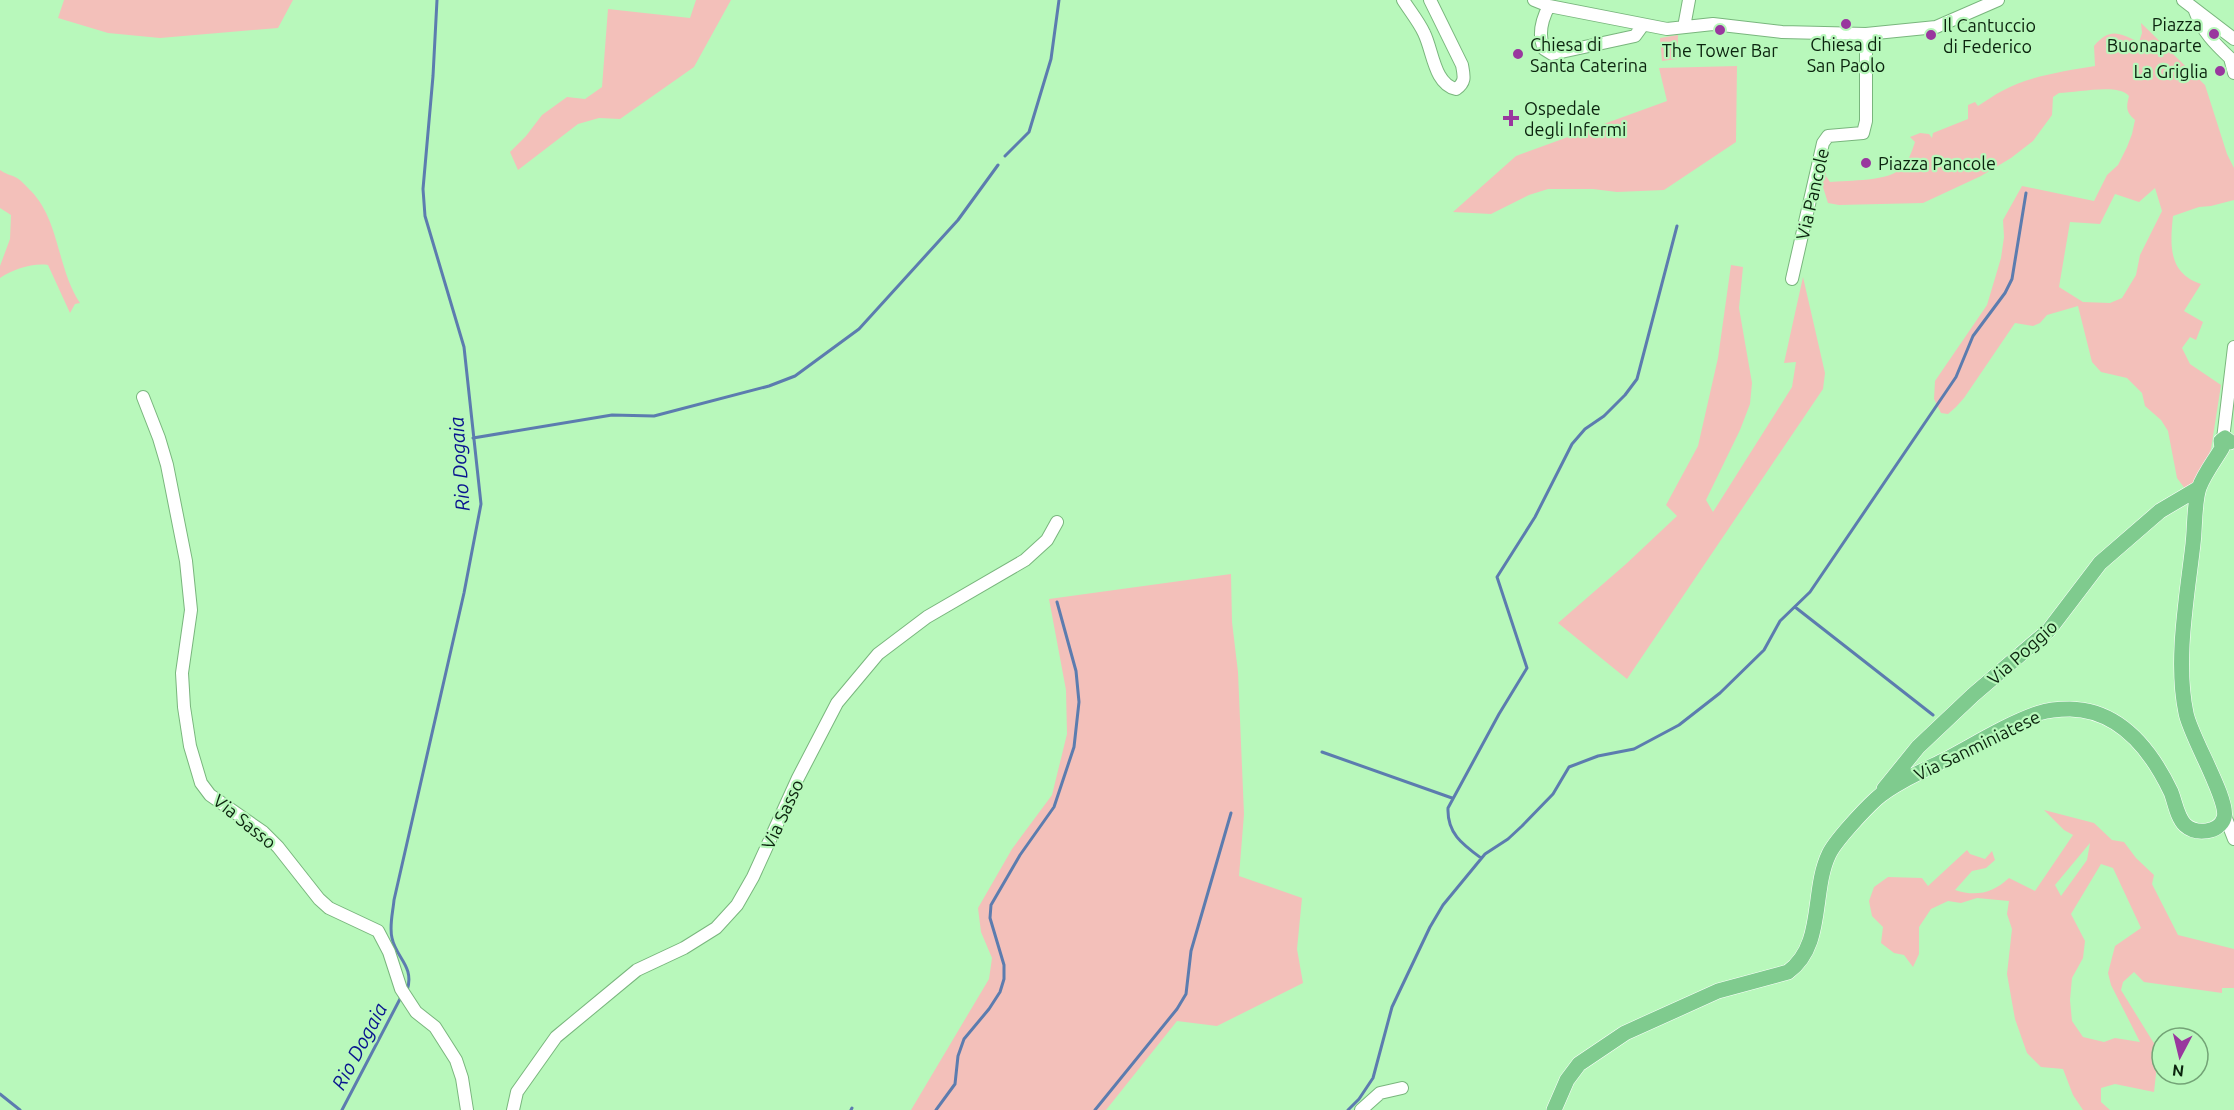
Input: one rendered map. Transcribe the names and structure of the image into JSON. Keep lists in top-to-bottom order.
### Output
{
  "streets": {
    "main road": ["Via Poggio", "Via Sanminiatese"],
    "street": ["Via Pancole", "Via Sasso"]
  },
  "crossings": [
    ["Via Poggio", "Via Sanminiatese"]
  ],
  "water": ["Rio Dogaia"],
  "places": {
    "other": [
      "Chiesa di San Paolo",
      "The Tower Bar",
      "Piazza Buonaparte",
      "Il Cantuccio di Federico",
      "Chiesa di Santa Caterina",
      "La Griglia",
      "Piazza Pancole"
    ],
    "health": ["Ospedale degli Infermi"]
  },
  "north": "bottom"
}
